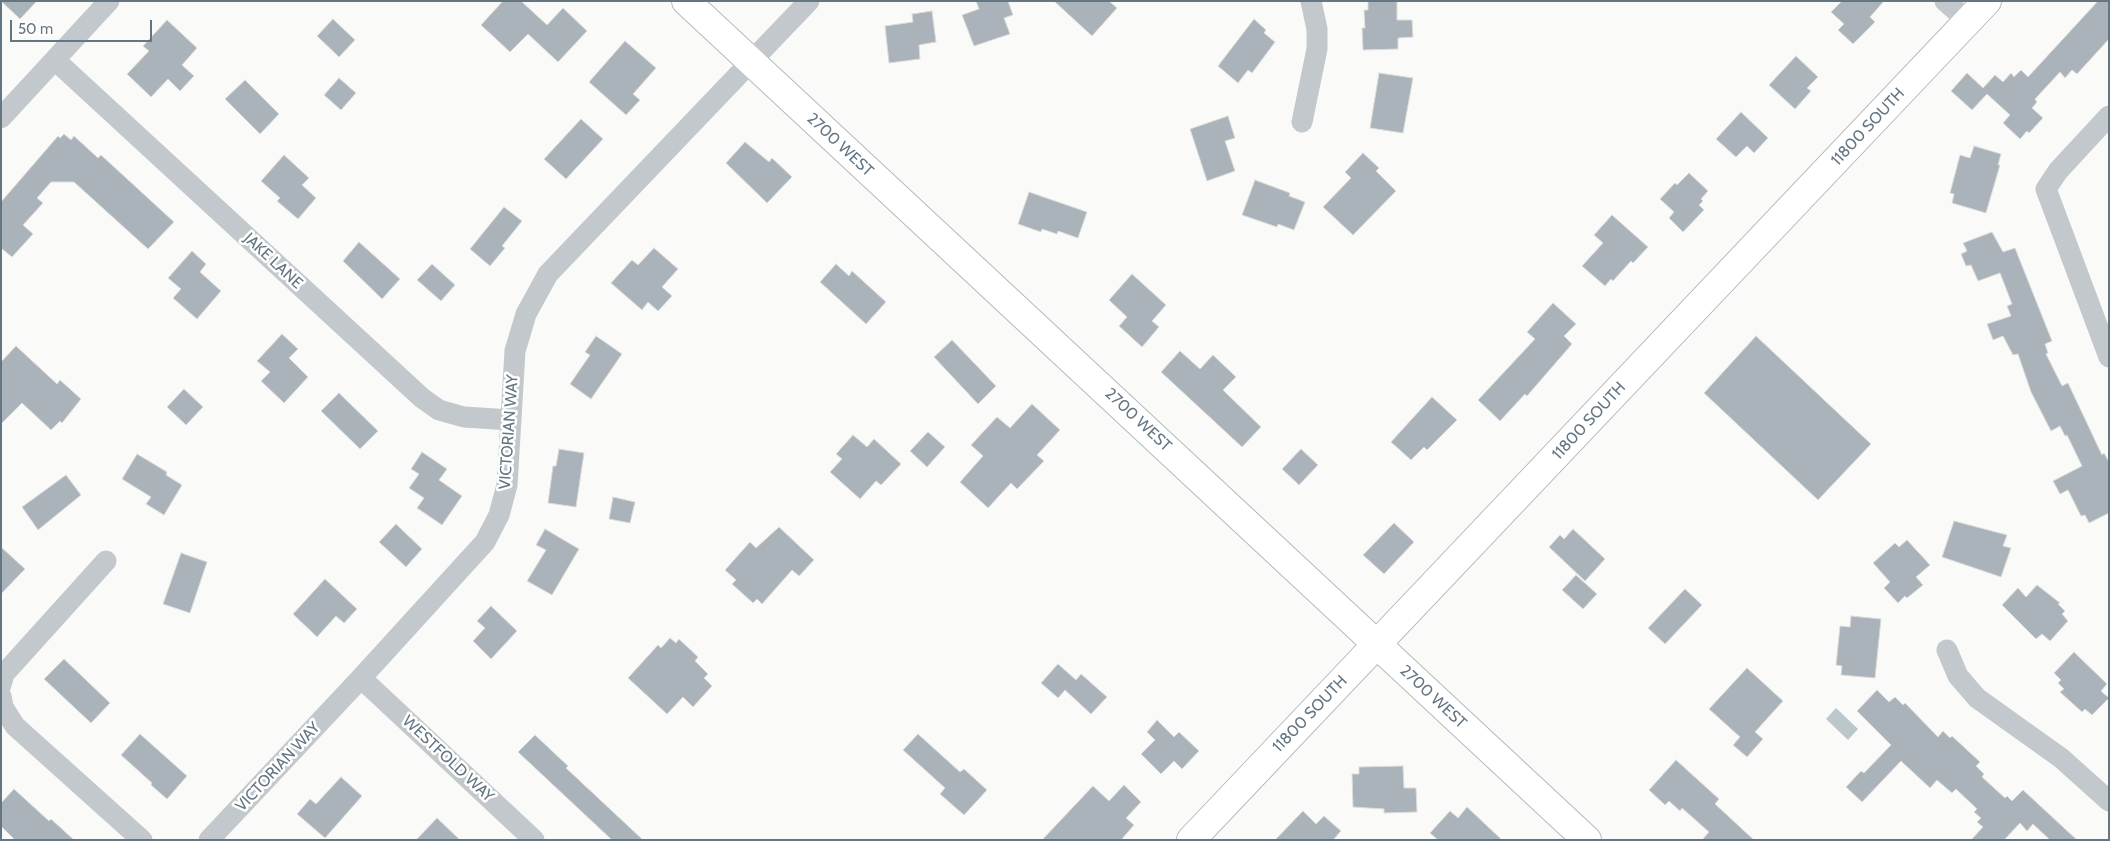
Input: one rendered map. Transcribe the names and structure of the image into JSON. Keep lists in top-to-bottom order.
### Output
{
  "streets": {
    "main road": ["11800 SOUTH", "2700 WEST"],
    "street": ["JAKE LANE", "VICTORIAN WAY", "WESTFOLD WAY"]
  },
  "crossings": [
    ["11800 SOUTH", "2700 WEST"],
    ["2700 WEST", "VICTORIAN WAY"],
    ["JAKE LANE", "VICTORIAN WAY"],
    ["VICTORIAN WAY", "WESTFOLD WAY"]
  ],
  "scale_bar": "50 m"
}
